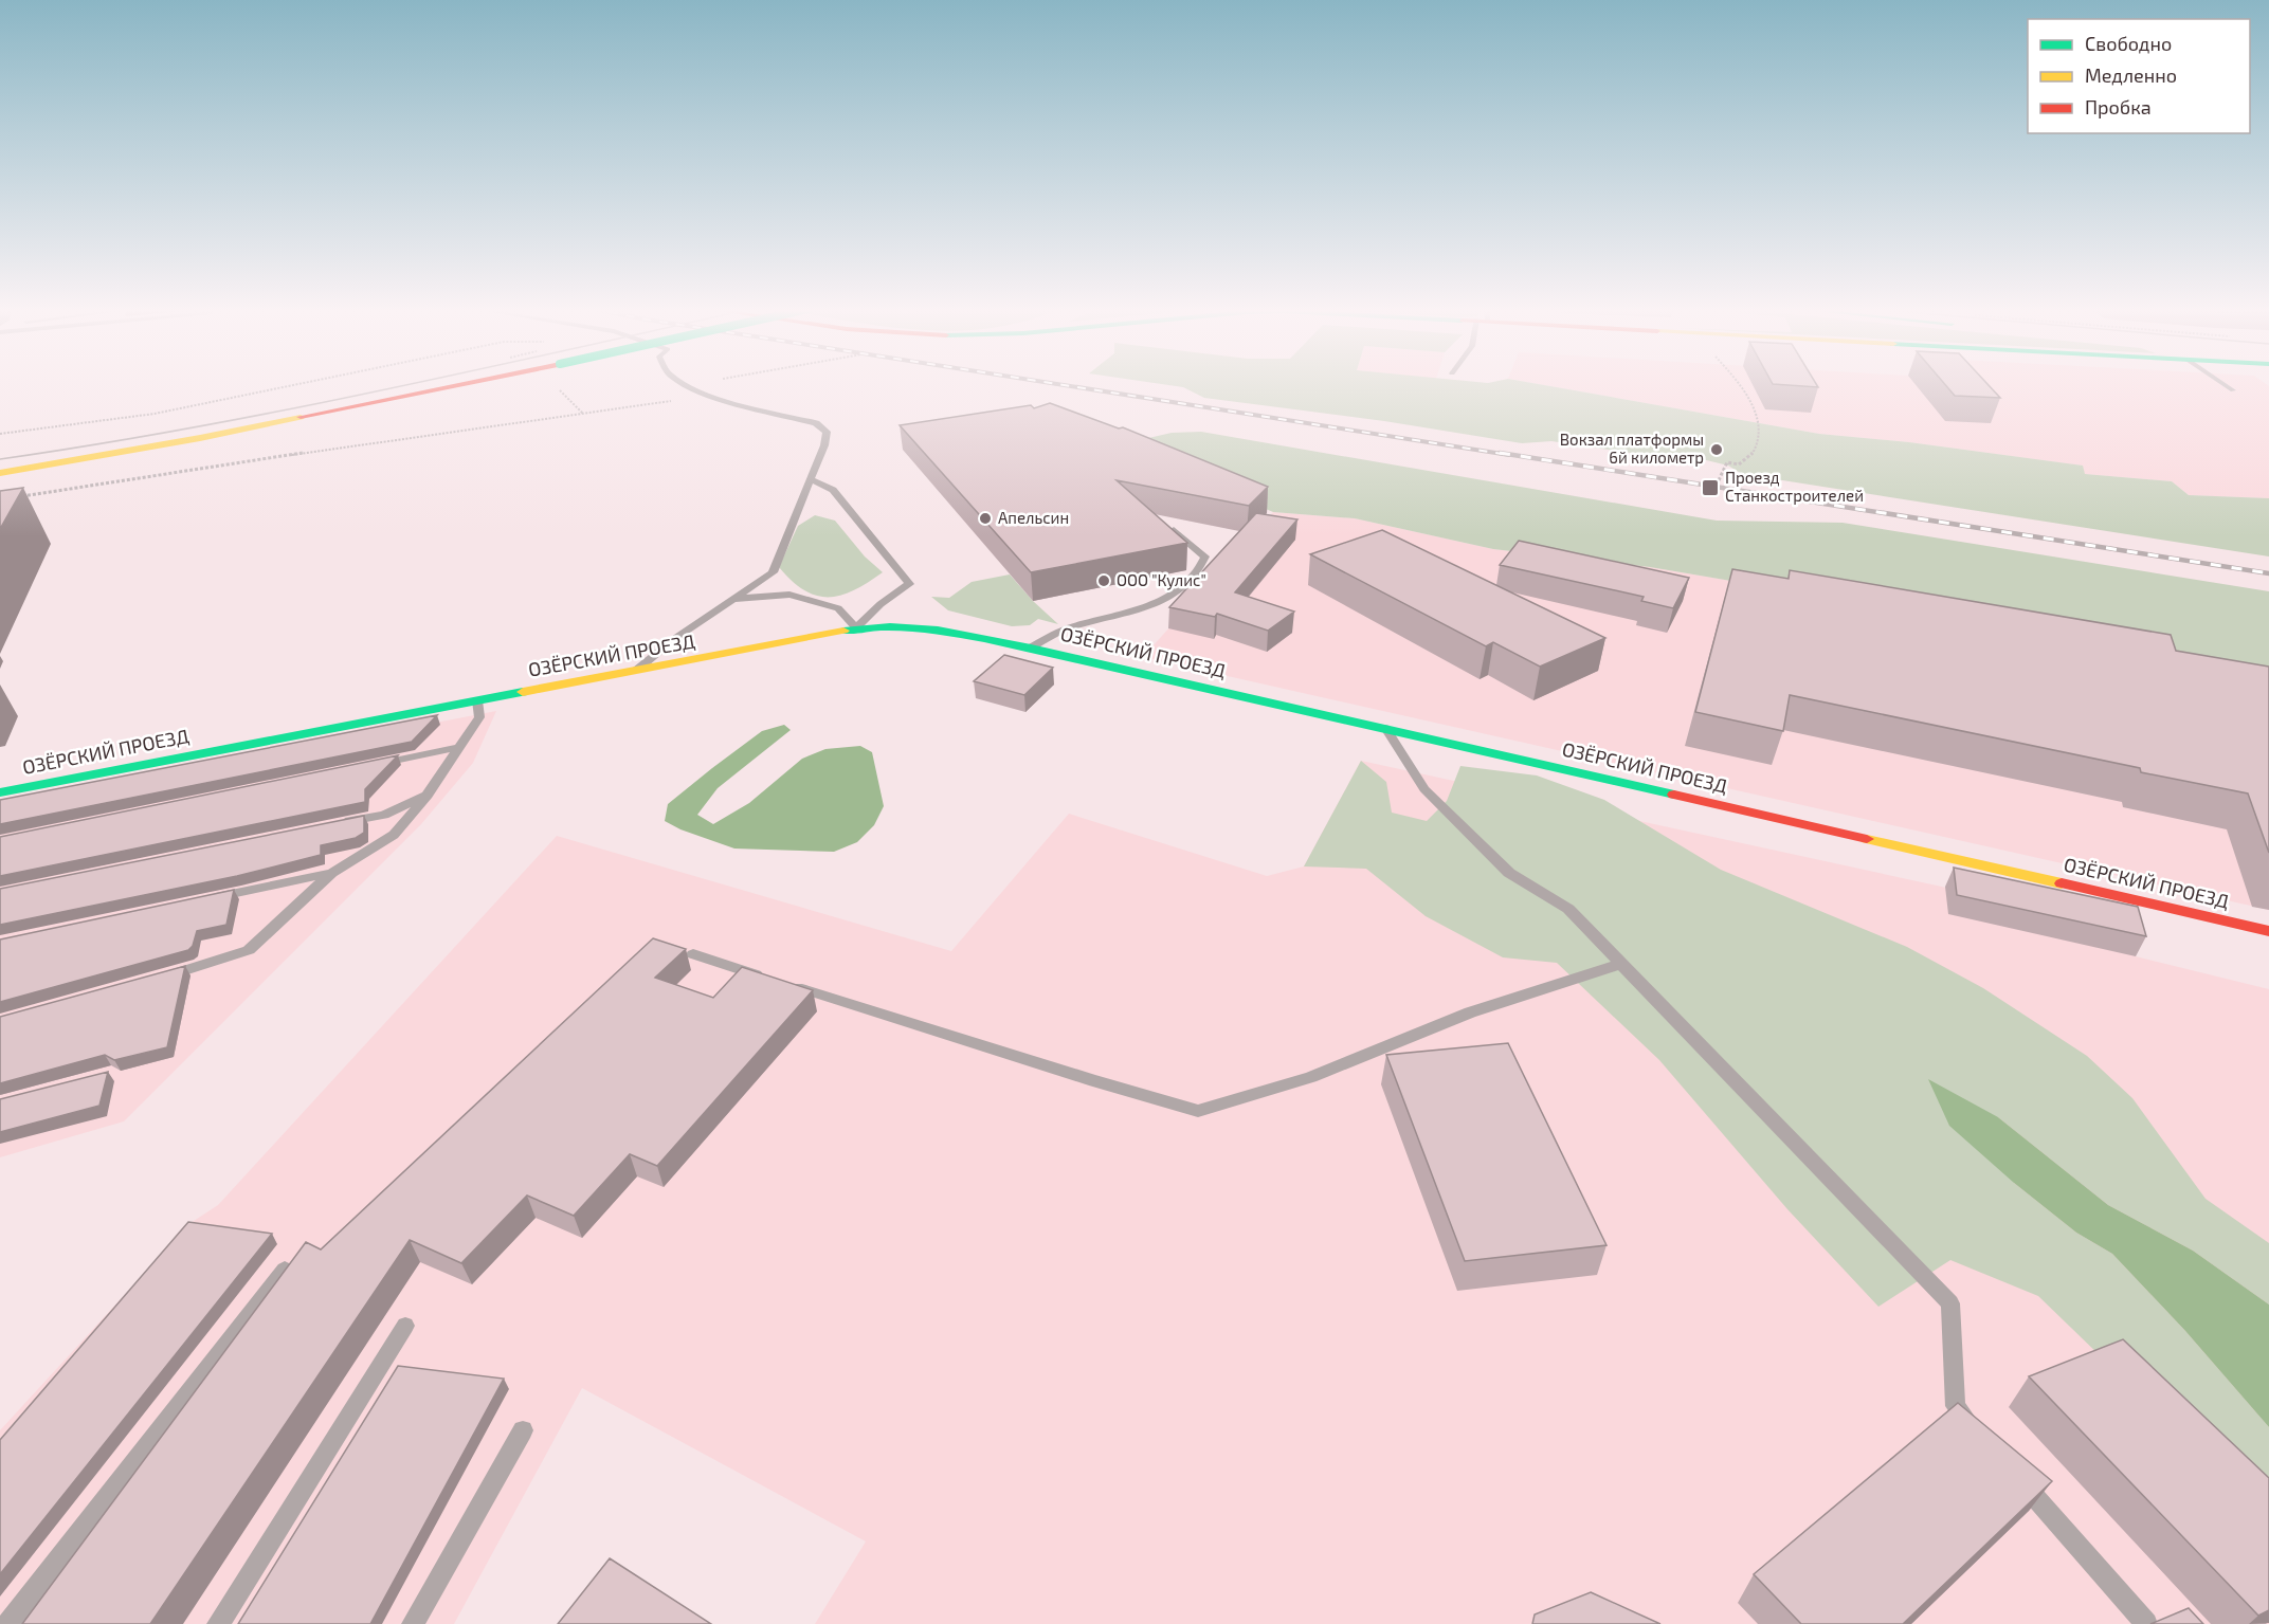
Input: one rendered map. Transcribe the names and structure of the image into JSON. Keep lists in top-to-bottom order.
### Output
{
  "streets": {
    "main road": ["ОЗЁРСКИЙ ПРОЕЗД"]
  },
  "places": {
    "other": ["Вокзал платформы 6й километр", "Апельсин", "ООО \"Кулис\""],
    "transit": ["Проезд Станкостроителей"]
  },
  "legend": ["Свободно", "Медленно", "Пробка"]
}
